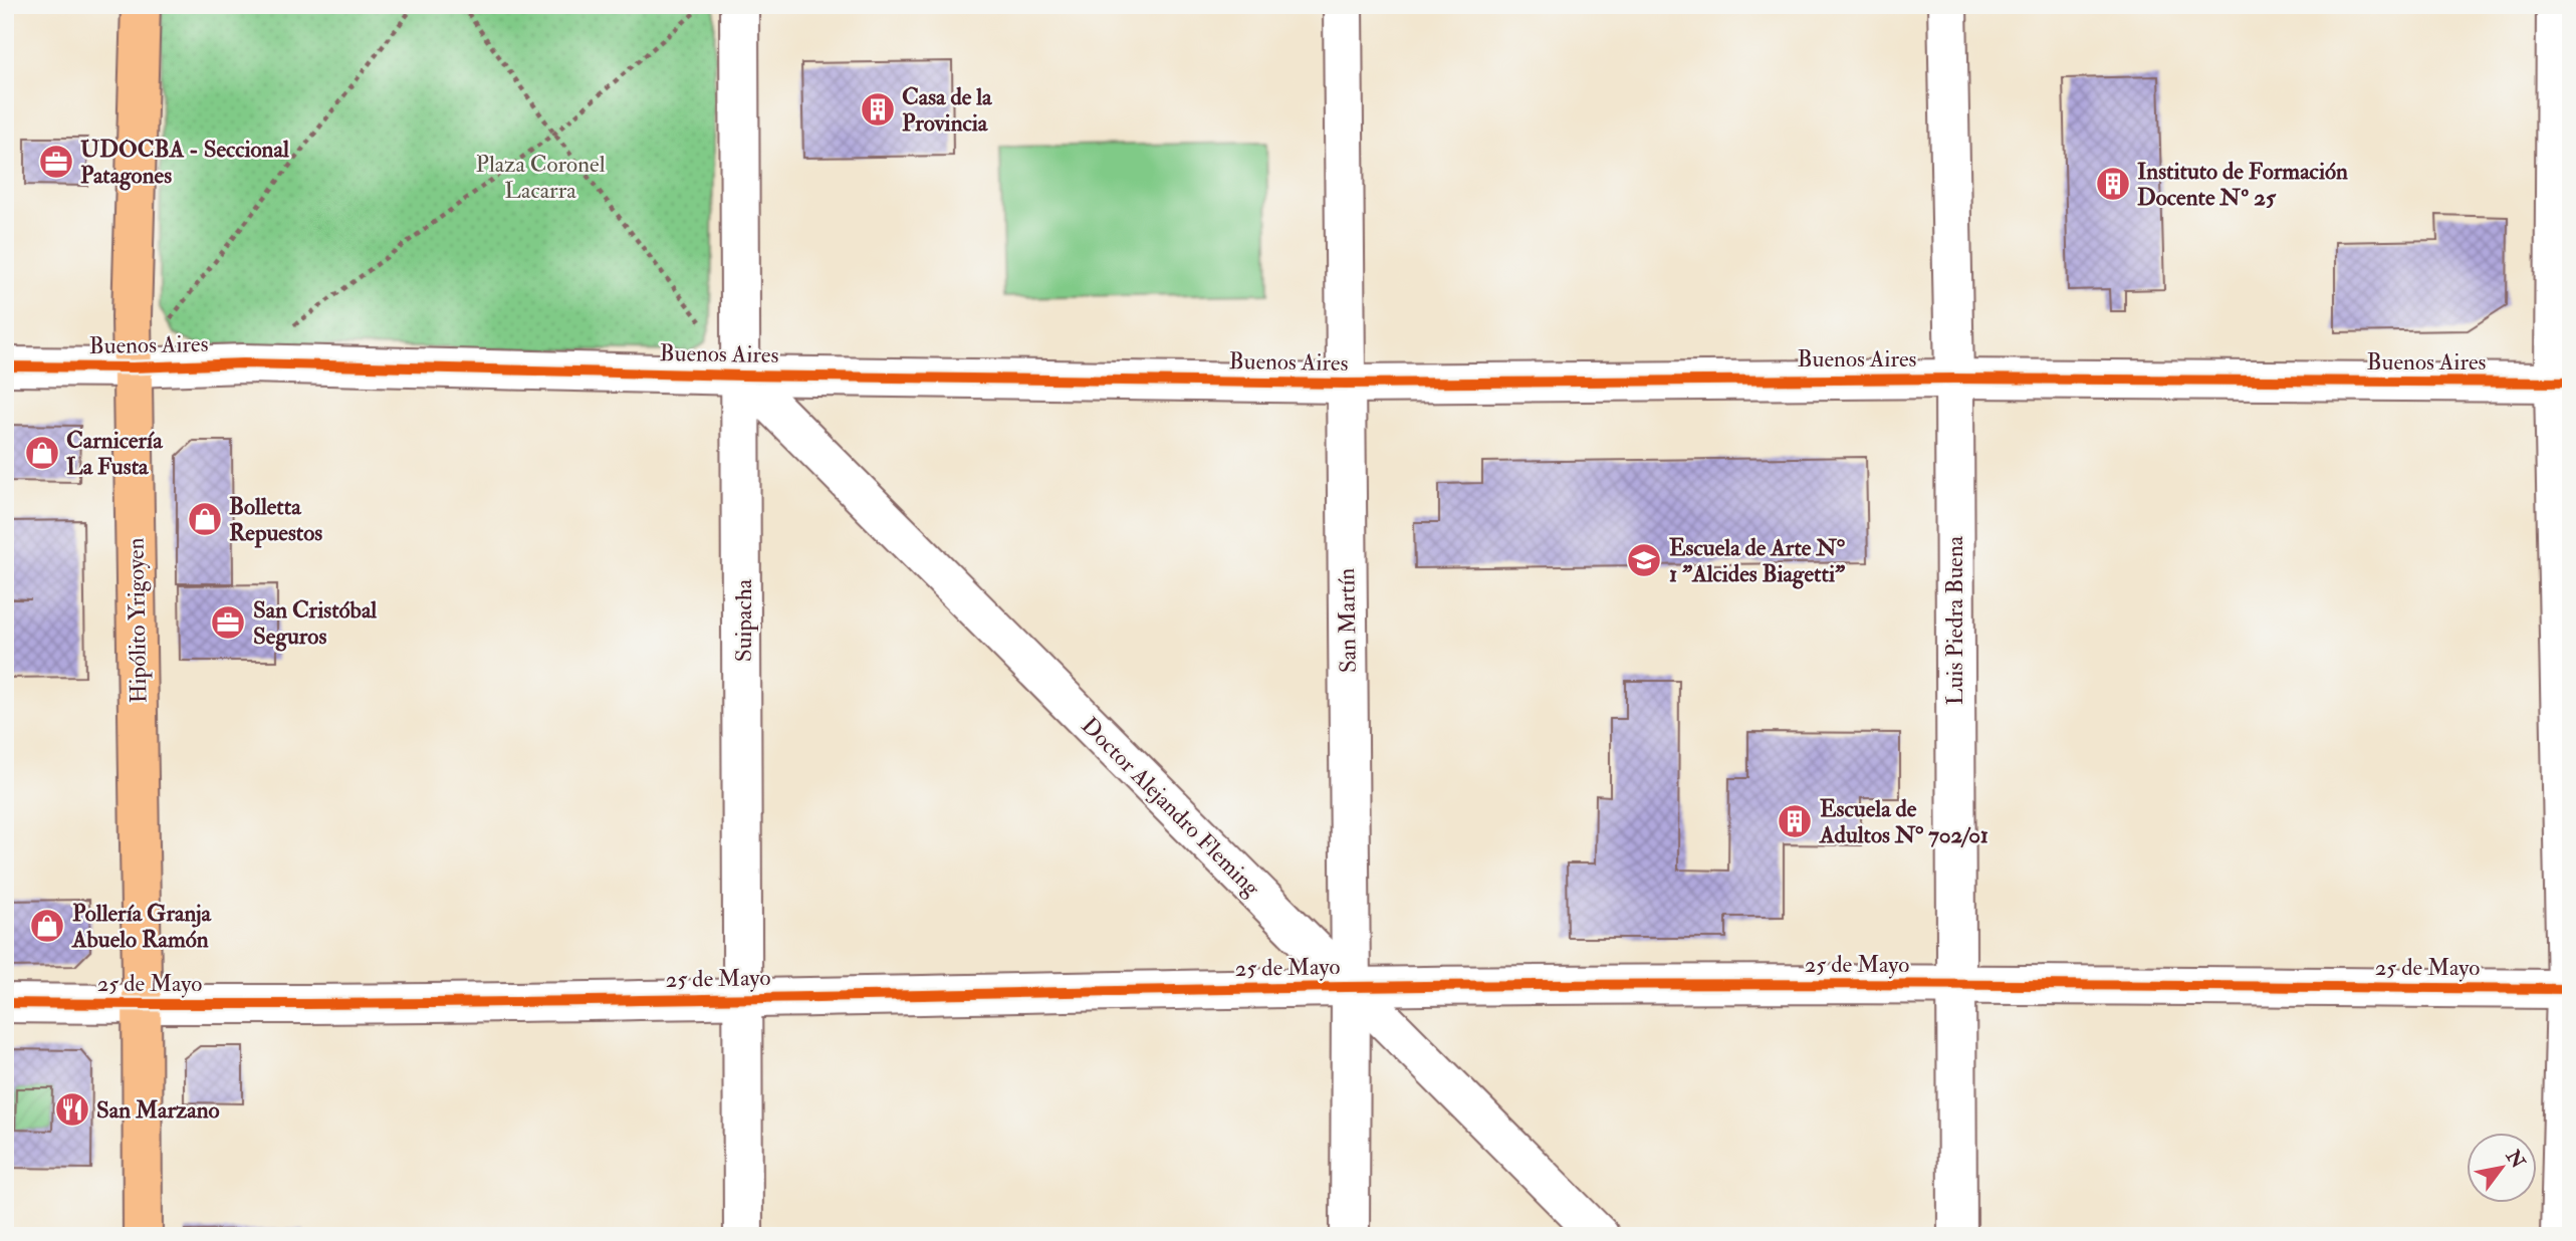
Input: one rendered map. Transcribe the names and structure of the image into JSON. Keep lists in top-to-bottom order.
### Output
{
  "streets": {
    "main road": ["Hipólito Yrigoyen"],
    "street": [
      "Buenos Aires",
      "Suipacha",
      "San Martín",
      "Luis Piedra Buena",
      "Doctor Alejandro Fleming",
      "25 de Mayo"
    ]
  },
  "crossings": [
    ["Buenos Aires", "Hipólito Yrigoyen"],
    ["Buenos Aires", "Suipacha"],
    ["Buenos Aires", "San Martín"],
    ["Buenos Aires", "Luis Piedra Buena"],
    ["Buenos Aires", "Doctor Alejandro Fleming"],
    ["Hipólito Yrigoyen", "25 de Mayo"],
    ["Suipacha", "Doctor Alejandro Fleming"],
    ["Suipacha", "25 de Mayo"],
    ["San Martín", "Doctor Alejandro Fleming"],
    ["San Martín", "25 de Mayo"],
    ["Luis Piedra Buena", "25 de Mayo"],
    ["Doctor Alejandro Fleming", "25 de Mayo"]
  ],
  "parks": ["Plaza Coronel Lacarra"],
  "places": {
    "building": ["Casa de la Provincia", "Instituto de Formación Docente Nº 25", "Escuela de Adultos N° 702/01"],
    "office": ["UDOCBA - Seccional Patagones", "San Cristóbal Seguros"],
    "shop": ["Carnicería La Fusta", "Bolletta Repuestos", "Pollería Granja Abuelo Ramón"],
    "school or university": ["Escuela de Arte N° 1 \"Alcides Biagetti\""],
    "restaurant": ["San Marzano"]
  },
  "north": "top right"
}
